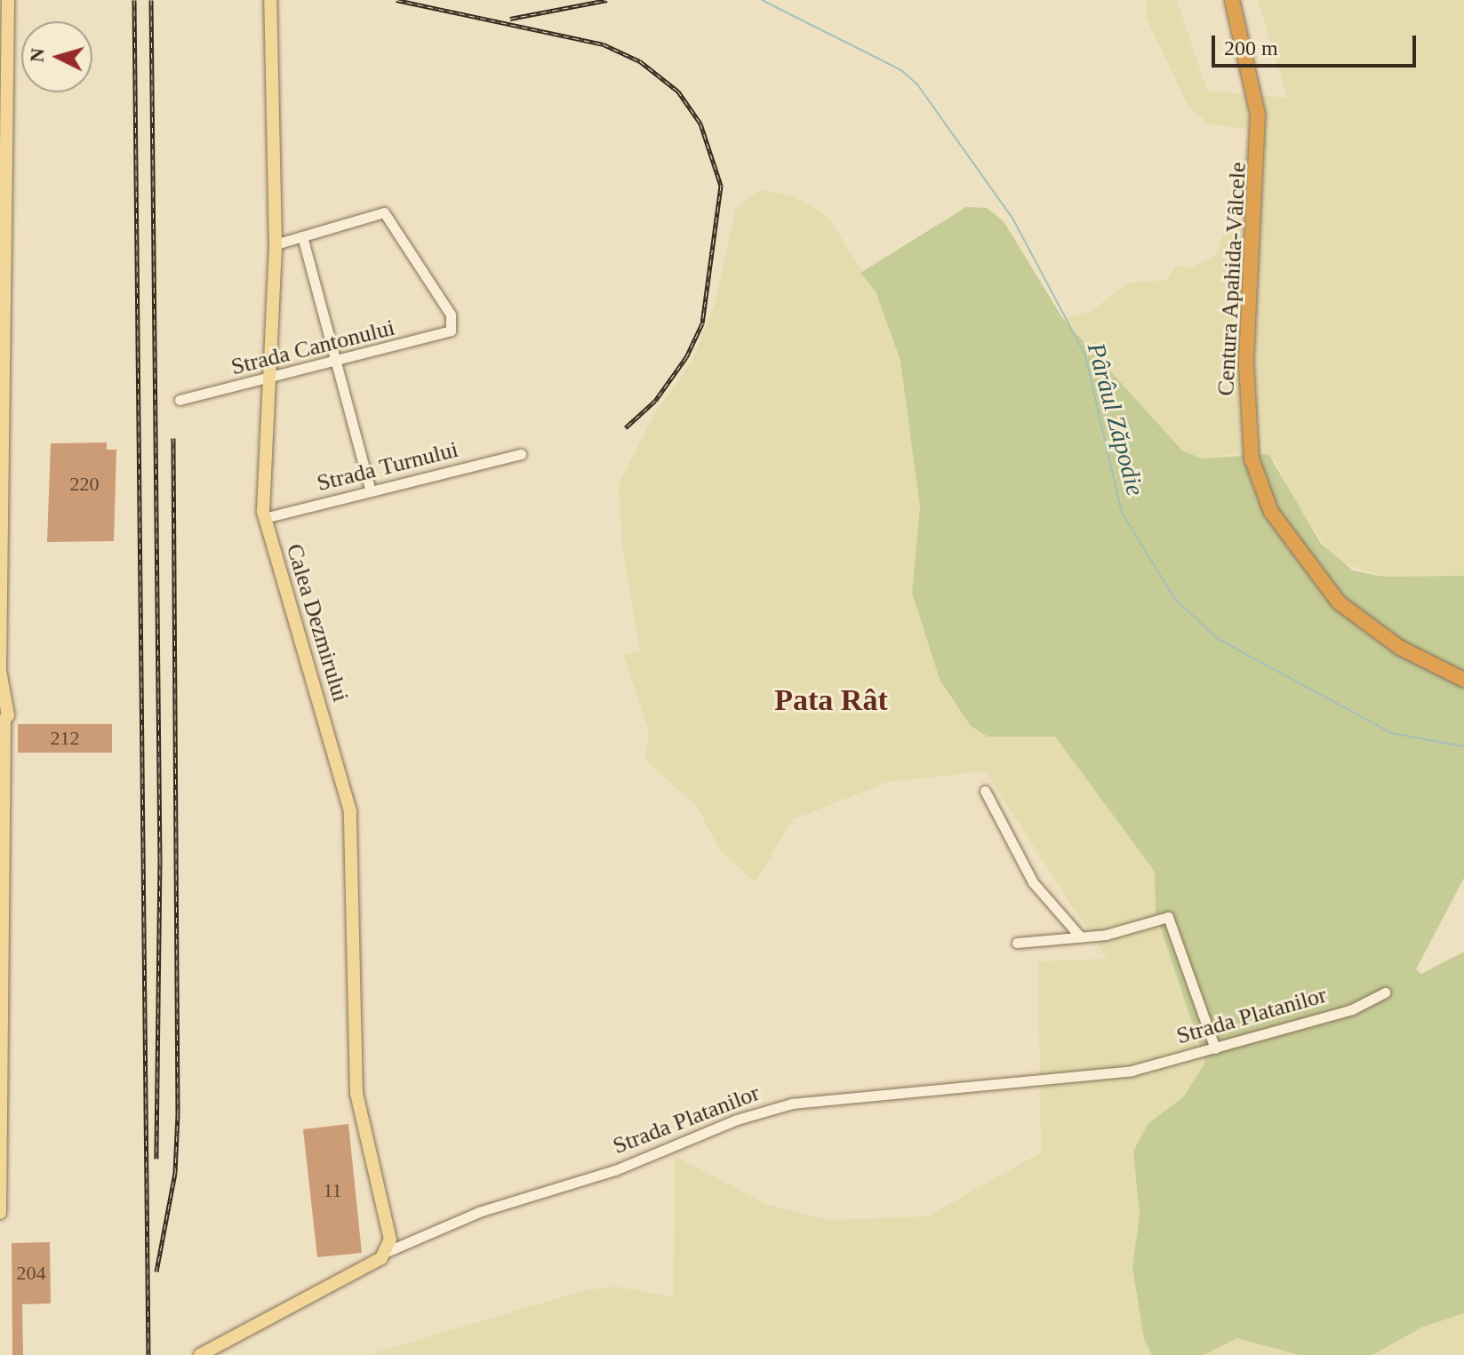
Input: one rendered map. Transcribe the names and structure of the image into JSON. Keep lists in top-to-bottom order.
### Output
{
  "streets": {
    "highway": ["Centura Apahida-Vâlcele"],
    "main road": ["Calea Dezmirului", "Strada Platanilor"],
    "street": ["Strada Cantonului", "Strada Turnului"]
  },
  "crossings": [
    ["Strada Cantonului", "Calea Dezmirului"],
    ["Strada Turnului", "Calea Dezmirului"],
    ["Calea Dezmirului", "Strada Platanilor"]
  ],
  "districts": ["Pata Rât"],
  "water": ["Pârâul Zăpodie"],
  "house_numbers": [
    "220",
    "212",
    "11",
    "204"
  ],
  "scale_bar": "200 m",
  "north": "left"
}
